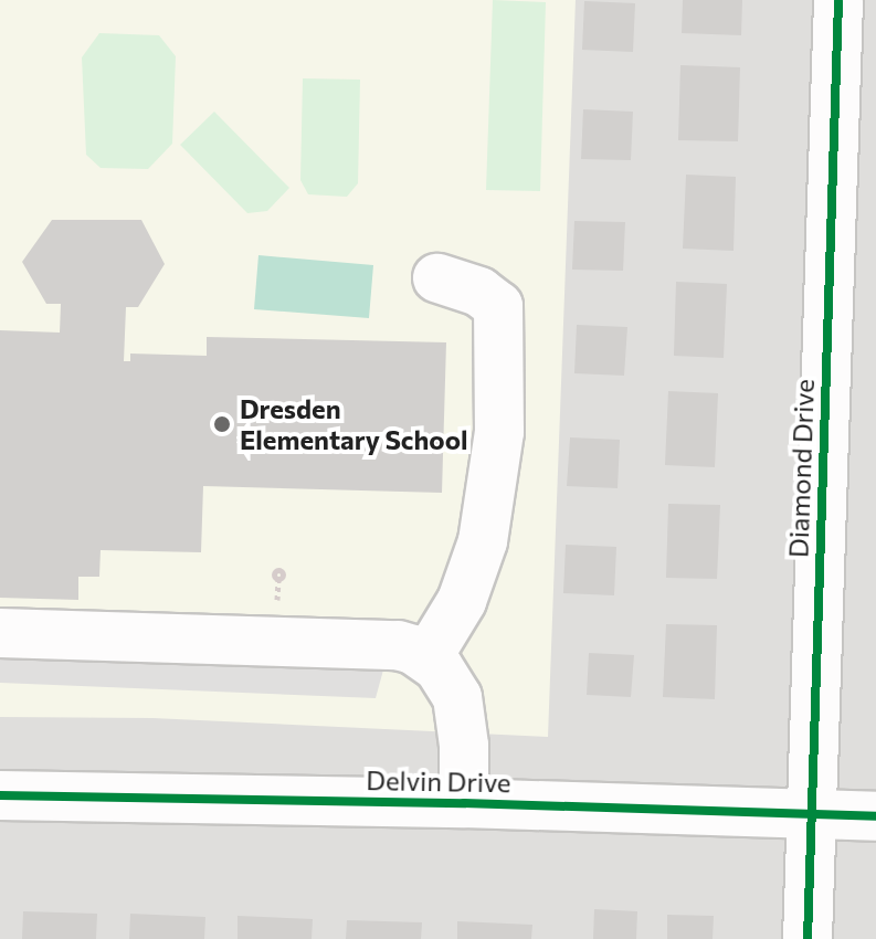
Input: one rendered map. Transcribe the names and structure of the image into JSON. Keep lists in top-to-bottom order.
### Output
{
  "streets": {
    "street": ["Diamond Drive", "Delvin Drive"]
  },
  "crossings": [
    ["Diamond Drive", "Delvin Drive"]
  ],
  "places": ["Dresden Elementary School"]
}
